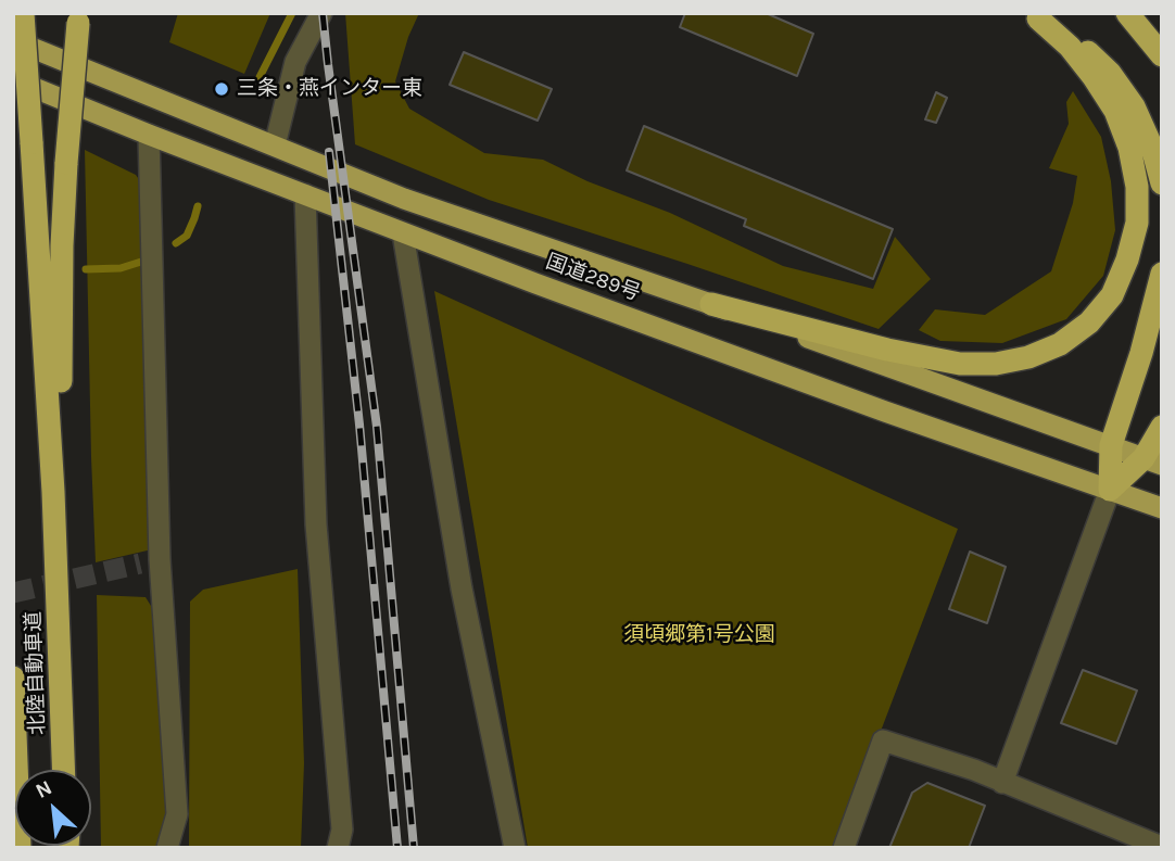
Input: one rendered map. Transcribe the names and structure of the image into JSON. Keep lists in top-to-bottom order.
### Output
{
  "streets": {
    "highway": ["国道289号", "北陸自動車道"]
  },
  "parks": ["須頃郷第1号公園"],
  "places": ["三条・燕インター東"],
  "north": "top left"
}
